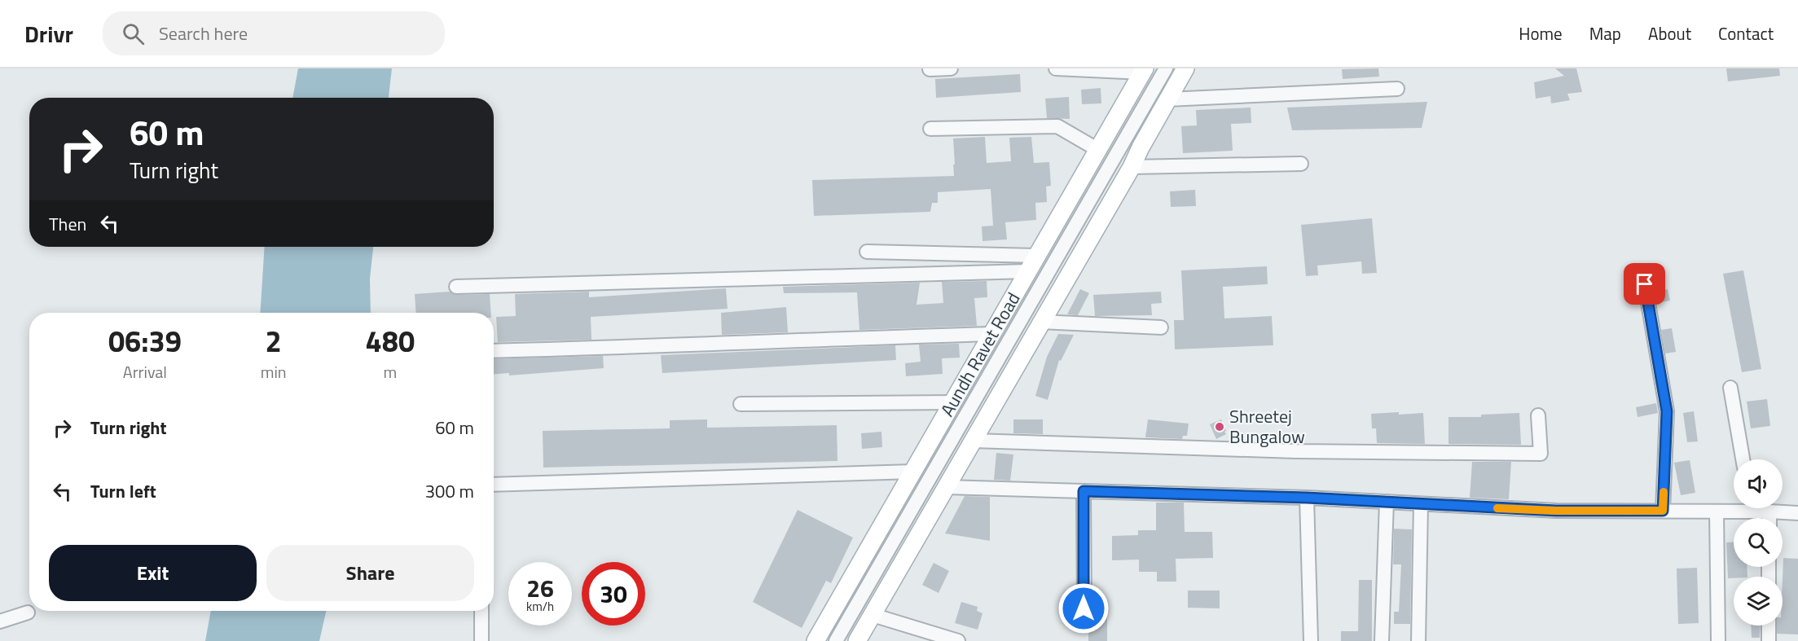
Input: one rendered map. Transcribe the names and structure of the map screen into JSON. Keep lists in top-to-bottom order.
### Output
{
  "streets": {
    "main road": ["Aundh Ravet Road"]
  },
  "places": ["Shreetej Bungalow"],
  "page": {
    "header": "Drivr",
    "search": "Search here",
    "nav": [
      "Home",
      "Map",
      "About",
      "Contact"
    ],
    "turn": ["60 m", "Turn right"],
    "then": "Then",
    "eta": [
      "06:39",
      "Arrival",
      "2",
      "min",
      "480",
      "m"
    ],
    "list": [
      {
        "name": "Turn right",
        "value": "60 m"
      },
      {
        "name": "Turn left",
        "value": "300 m"
      }
    ],
    "buttons": ["Exit", "Share"],
    "speed": "26 km/h",
    "limit": "30"
  }
}
